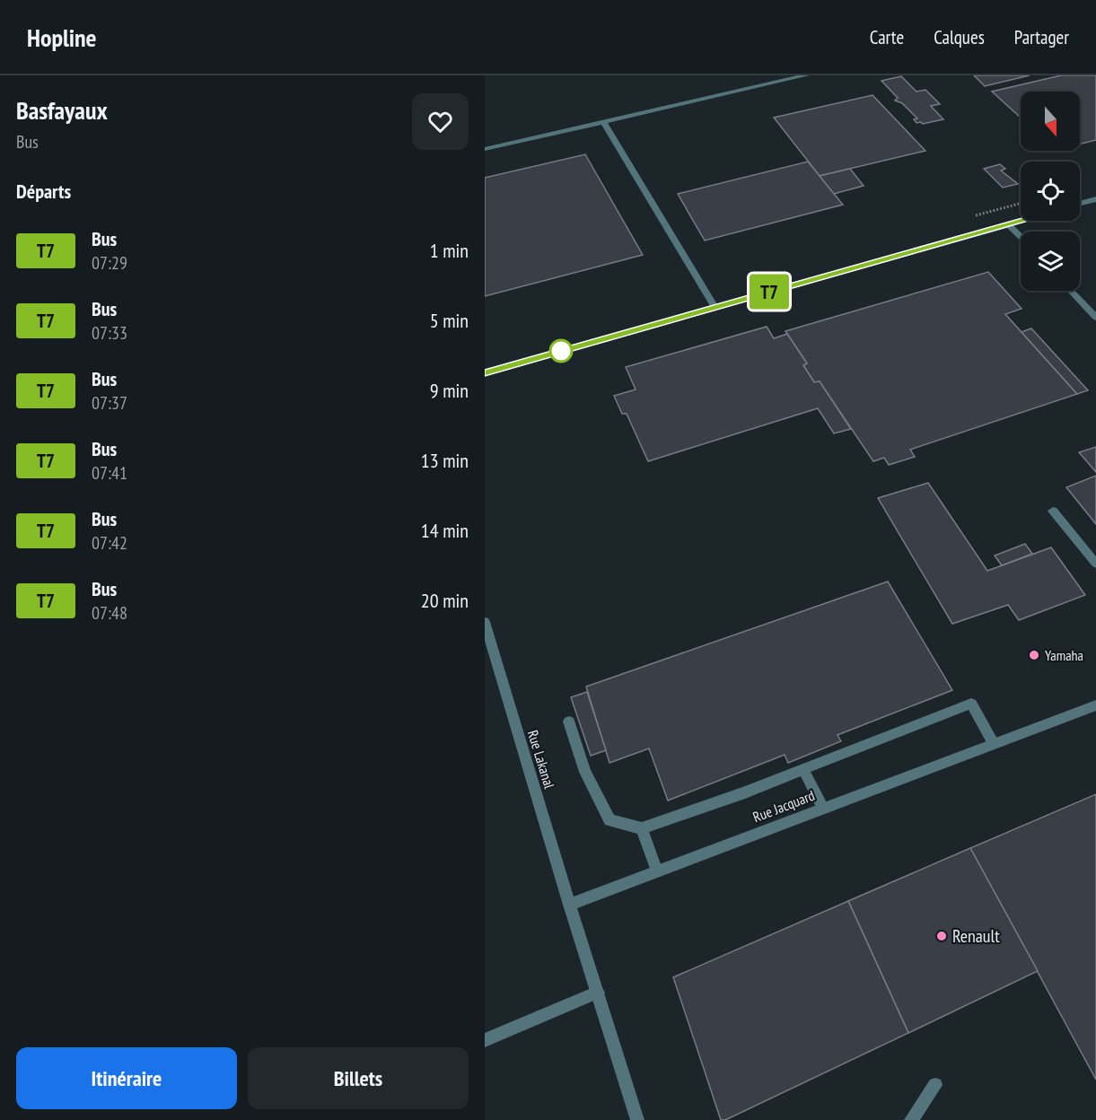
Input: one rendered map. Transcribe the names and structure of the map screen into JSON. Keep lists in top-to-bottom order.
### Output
{
  "streets": {
    "street": ["Rue Lakanal", "Rue Jacquard"]
  },
  "crossings": [
    ["Rue Lakanal", "Rue Jacquard"]
  ],
  "places": ["Yamaha", "Renault"],
  "lines": ["bus line T7"],
  "north": "bottom",
  "page": {
    "header": "Hopline",
    "nav": ["Carte", "Calques", "Partager"],
    "heading": [
      ["Basfayaux", "Bus"],
      "Départs"
    ],
    "on_map": "T7",
    "list": [
      {
        "mark": "T7",
        "name": "Bus",
        "note": "07:29",
        "value": "1 min"
      },
      {
        "mark": "T7",
        "name": "Bus",
        "note": "07:33",
        "value": "5 min"
      },
      {
        "mark": "T7",
        "name": "Bus",
        "note": "07:37",
        "value": "9 min"
      },
      {
        "mark": "T7",
        "name": "Bus",
        "note": "07:41",
        "value": "13 min"
      },
      {
        "mark": "T7",
        "name": "Bus",
        "note": "07:42",
        "value": "14 min"
      },
      {
        "mark": "T7",
        "name": "Bus",
        "note": "07:48",
        "value": "20 min"
      }
    ],
    "buttons": ["Itinéraire", "Billets"]
  }
}
